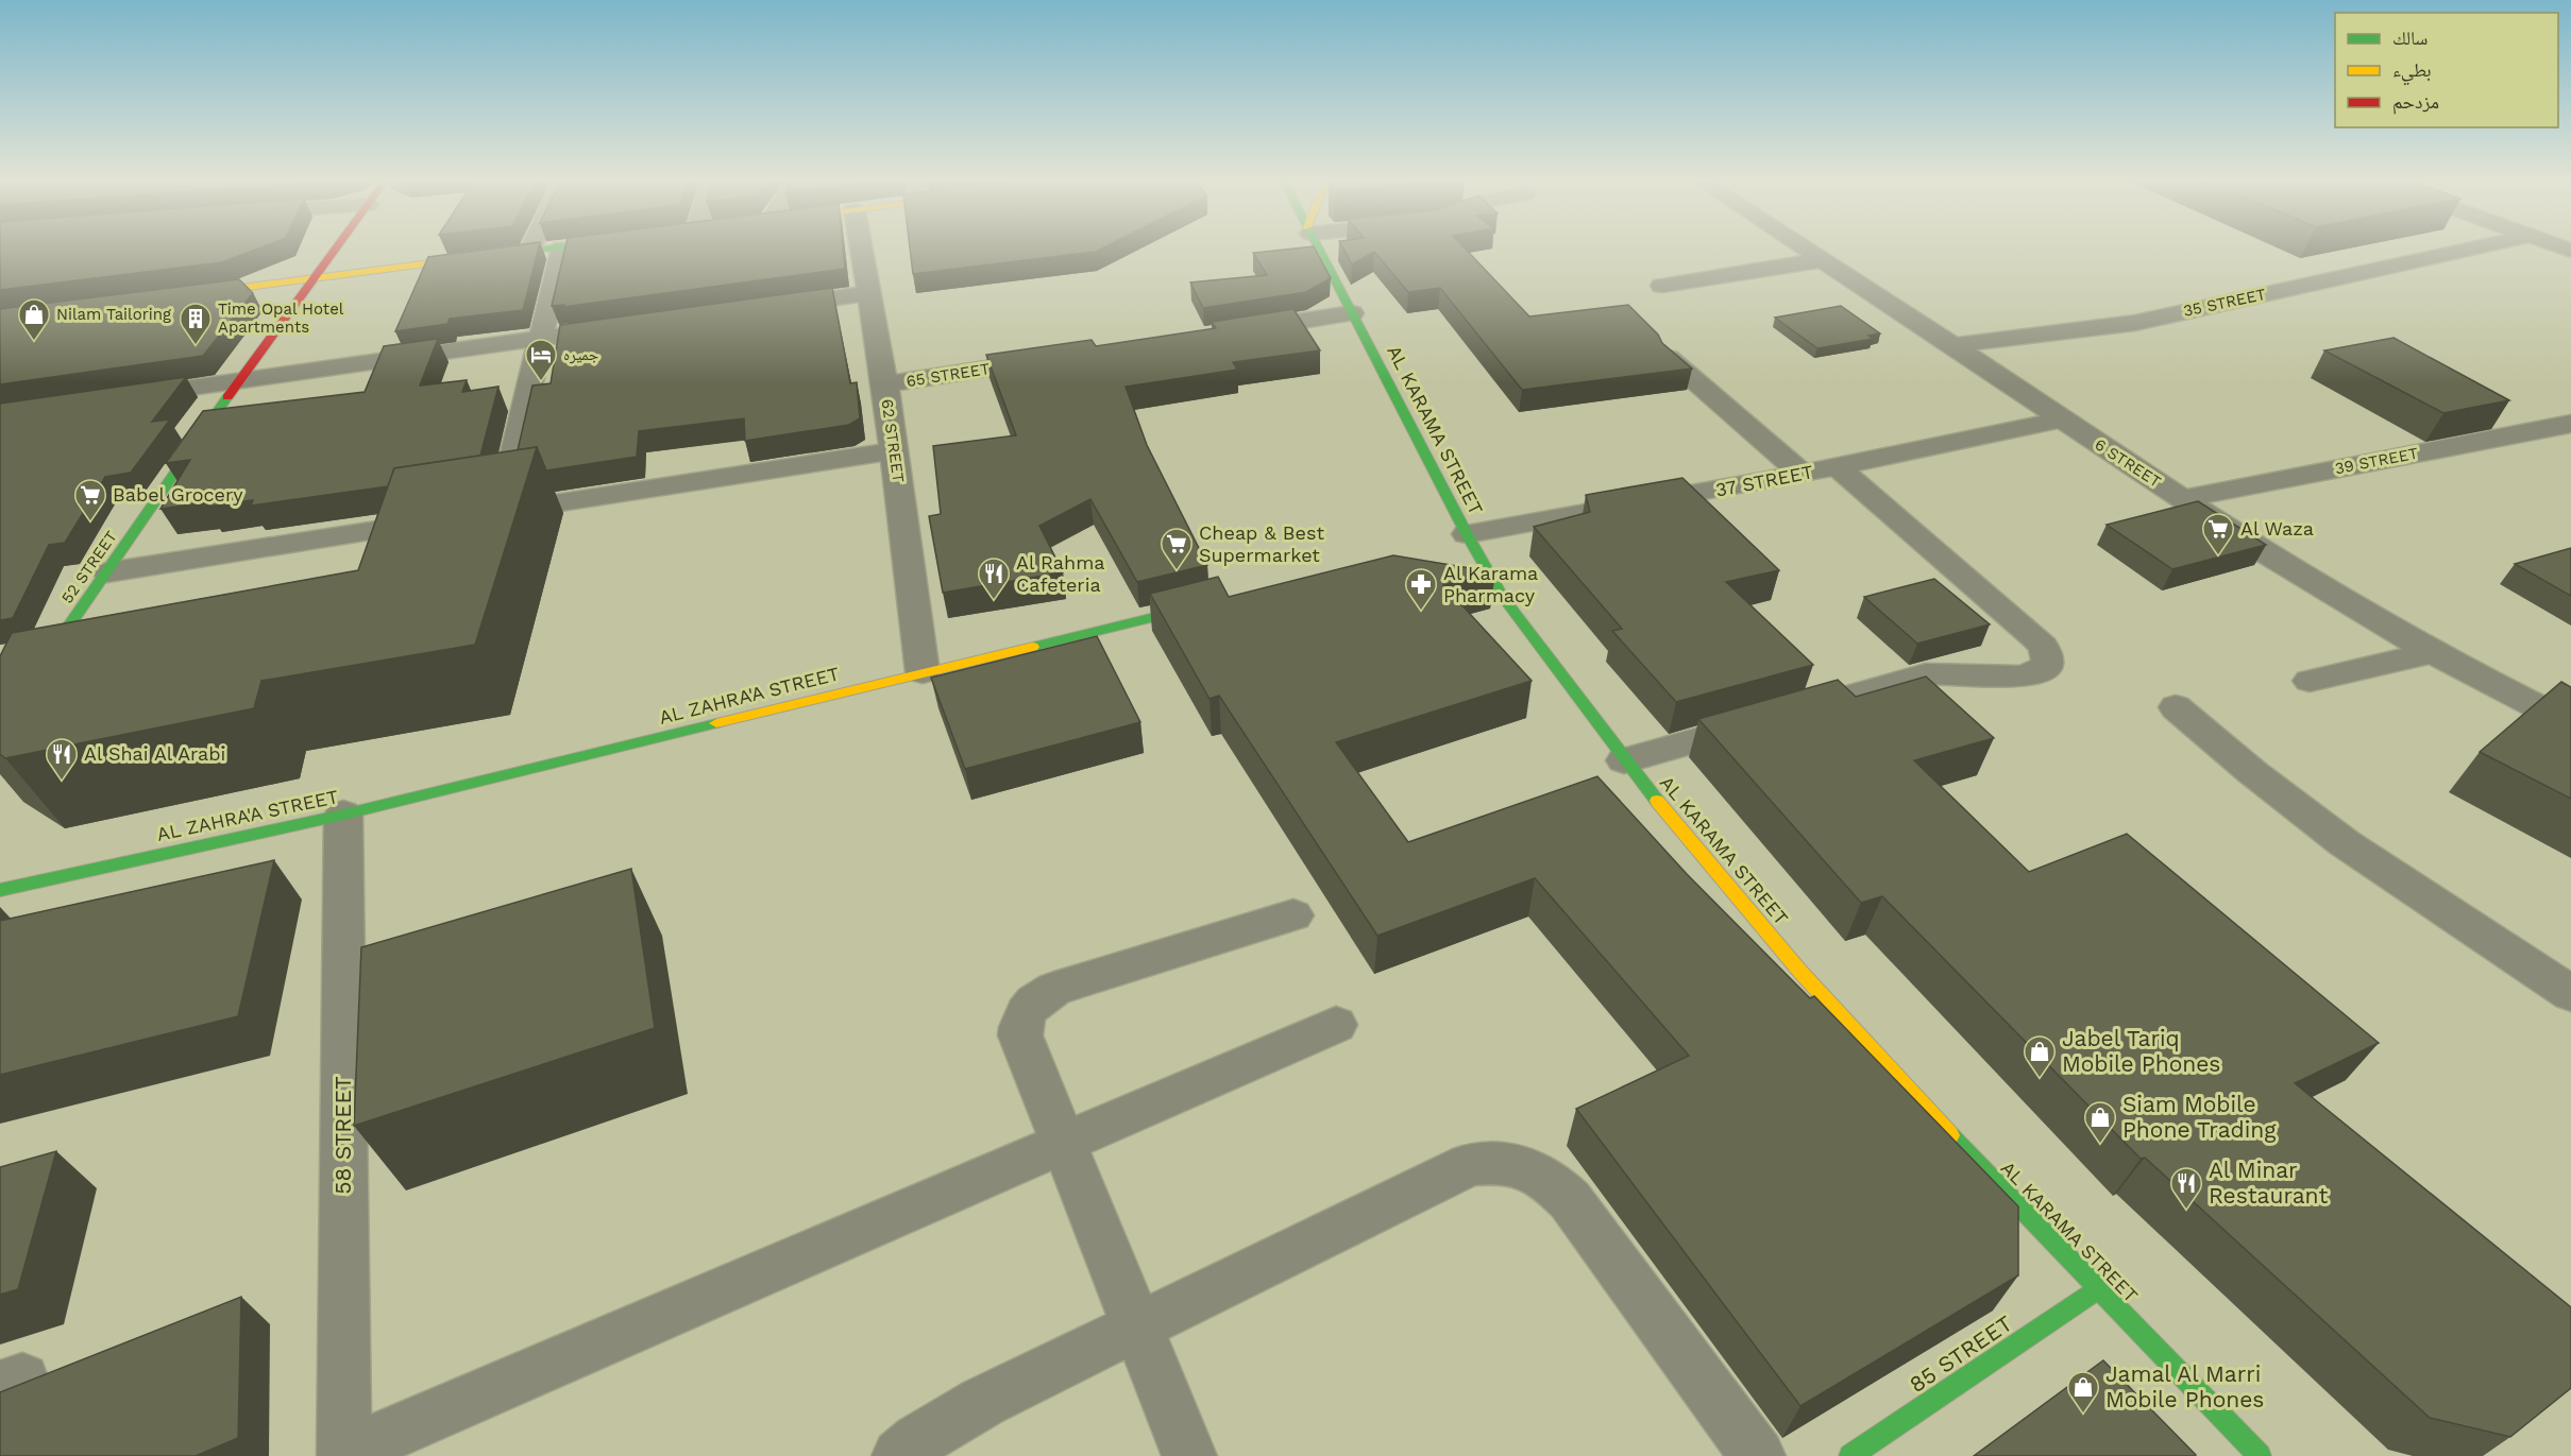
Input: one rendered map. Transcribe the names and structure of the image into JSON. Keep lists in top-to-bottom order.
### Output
{
  "streets": {
    "main road": [
      "AL KARAMA STREET",
      "52 STREET",
      "AL ZAHRA'A STREET",
      "85 STREET"
    ],
    "street": [
      "35 STREET",
      "65 STREET",
      "62 STREET",
      "39 STREET",
      "6 STREET",
      "37 STREET",
      "58 STREET"
    ]
  },
  "crossings": [
    ["35 STREET", "6 STREET"],
    ["65 STREET", "62 STREET"],
    ["AL KARAMA STREET", "37 STREET"],
    ["AL KARAMA STREET", "85 STREET"],
    ["62 STREET", "AL ZAHRA'A STREET"],
    ["39 STREET", "6 STREET"],
    ["6 STREET", "37 STREET"],
    ["AL ZAHRA'A STREET", "58 STREET"]
  ],
  "places": {
    "shop": [
      "Nilam Tailoring",
      "Jabel Tariq Mobile Phones",
      "Siam Mobile Phone Trading",
      "Jamal Al Marri Mobile Phones"
    ],
    "building": ["Time Opal Hotel Apartments"],
    "hotel": ["جميره"],
    "supermarket": ["Babel Grocery", "Al Waza", "Cheap & Best Supermarket"],
    "restaurant": ["Al Rahma Cafeteria", "Al Shai Al Arabi", "Al Minar Restaurant"],
    "pharmacy": ["Al Karama Pharmacy"]
  },
  "legend": ["سالك", "بطيء", "مزدحم"]
}
